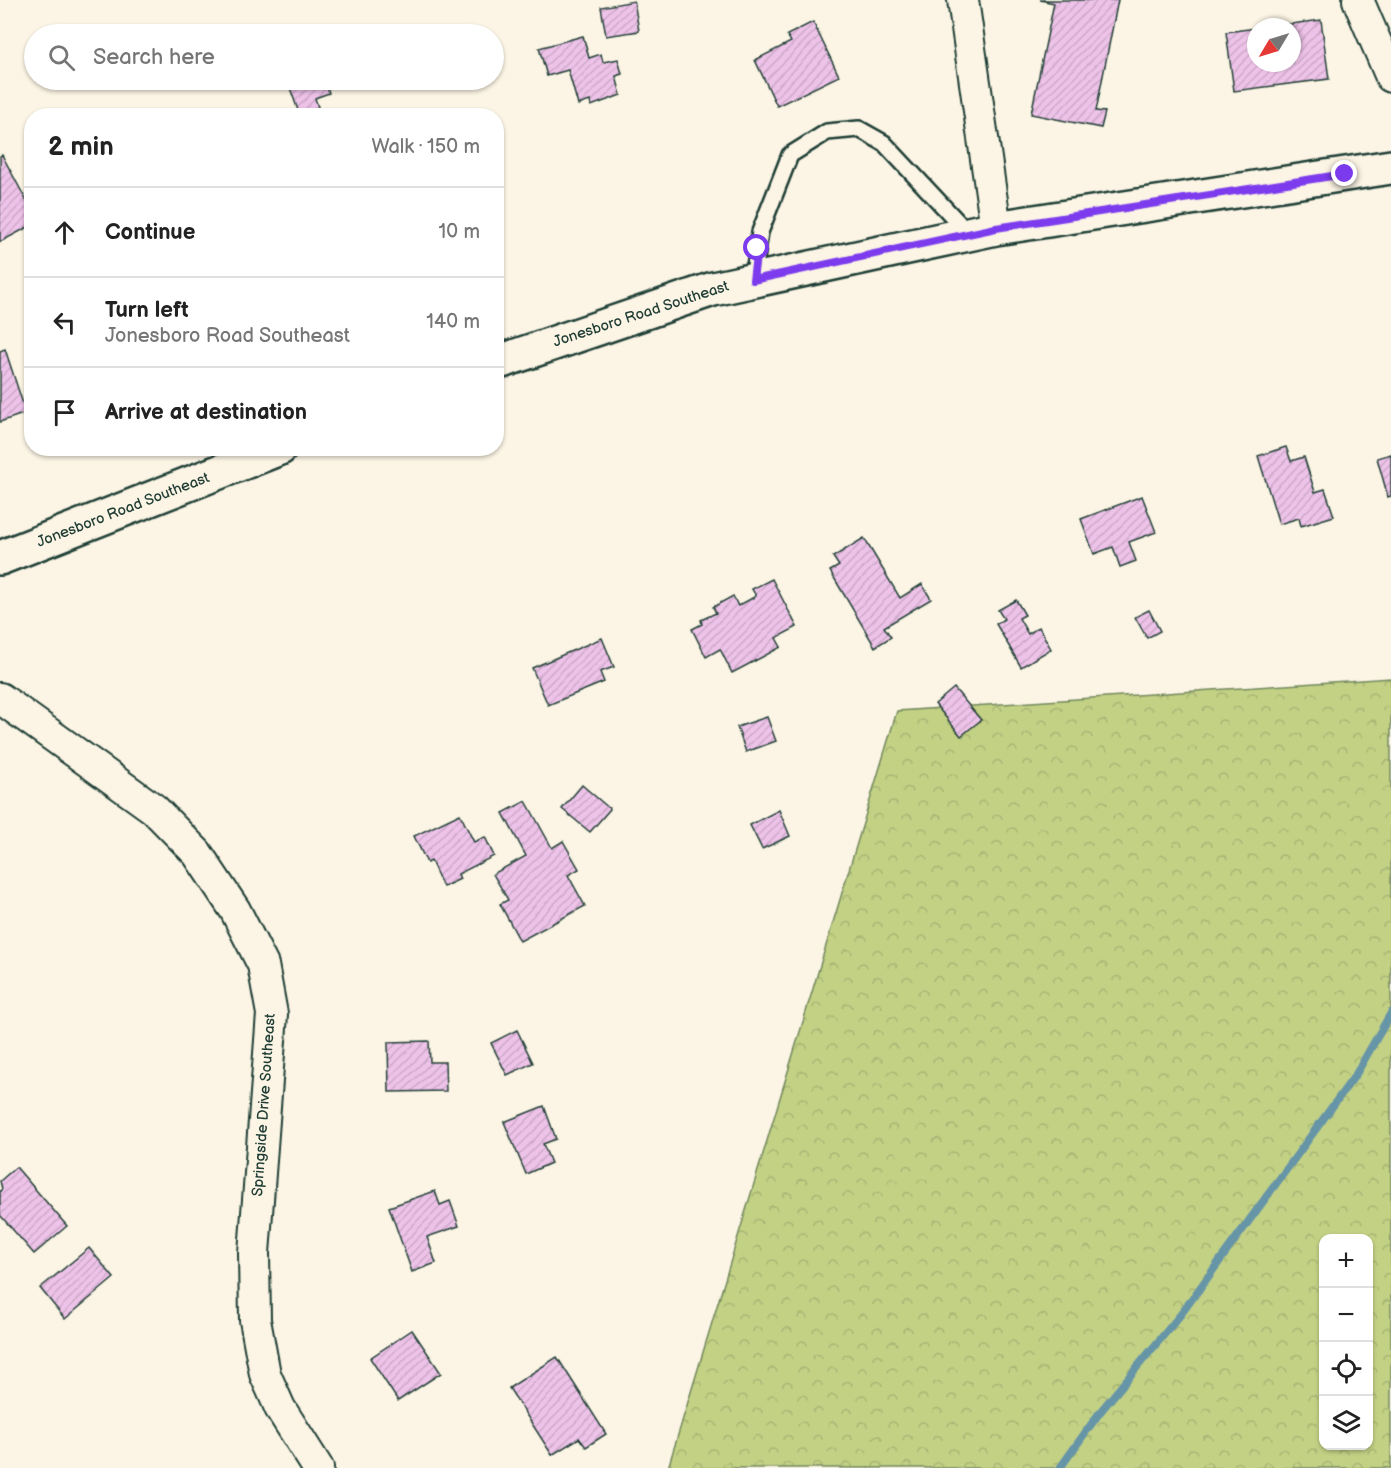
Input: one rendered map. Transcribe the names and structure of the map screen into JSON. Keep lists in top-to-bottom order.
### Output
{
  "streets": {
    "main road": ["Jonesboro Road Southeast"],
    "street": ["Springside Drive Southeast"]
  },
  "north": "bottom left",
  "page": {
    "search": "Search here",
    "heading": ["2 min", "Walk · 150 m"],
    "list": [
      ["Continue", "10 m"],
      ["Turn left", "Jonesboro Road Southeast", "140 m"],
      "Arrive at destination"
    ],
    "map_buttons": ["+", "−"]
  }
}
